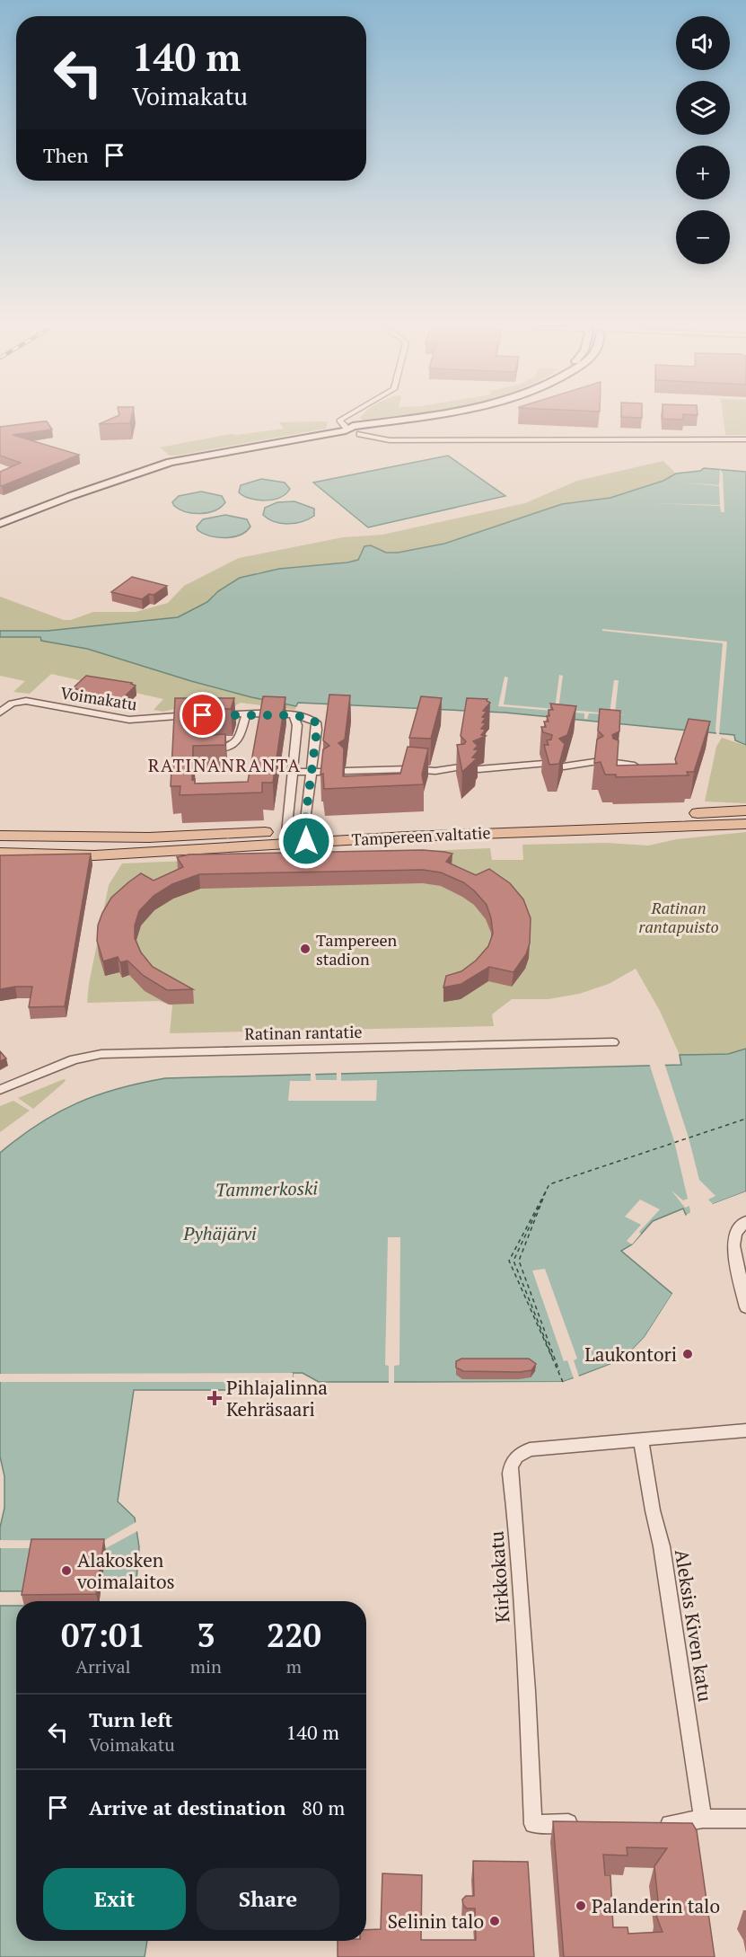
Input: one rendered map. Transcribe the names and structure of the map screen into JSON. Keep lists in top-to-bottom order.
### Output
{
  "streets": {
    "main road": ["Tampereen valtatie"],
    "street": [
      "Voimakatu",
      "Ratinan rantatie",
      "Kirkkokatu",
      "Aleksis Kiven katu"
    ]
  },
  "crossings": [
    ["Kirkkokatu", "Aleksis Kiven katu"]
  ],
  "districts": ["RATINANRANTA"],
  "water": ["Tammerkoski", "Pyhäjärvi"],
  "parks": ["Ratinan rantapuisto"],
  "places": {
    "other": [
      "Tampereen stadion",
      "Laukontori",
      "Alakosken voimalaitos",
      "Palanderin talo",
      "Selinin talo"
    ],
    "health": ["Pihlajalinna Kehräsaari"]
  },
  "page": {
    "map_buttons": ["+", "−"],
    "turn": ["140 m", "Voimakatu"],
    "then": "Then",
    "eta": [
      "07:01",
      "Arrival",
      "3",
      "min",
      "220",
      "m"
    ],
    "list": [
      {
        "name": "Turn left",
        "note": "Voimakatu",
        "value": "140 m"
      },
      {
        "name": "Arrive at destination",
        "value": "80 m"
      }
    ],
    "buttons": ["Exit", "Share"]
  }
}
